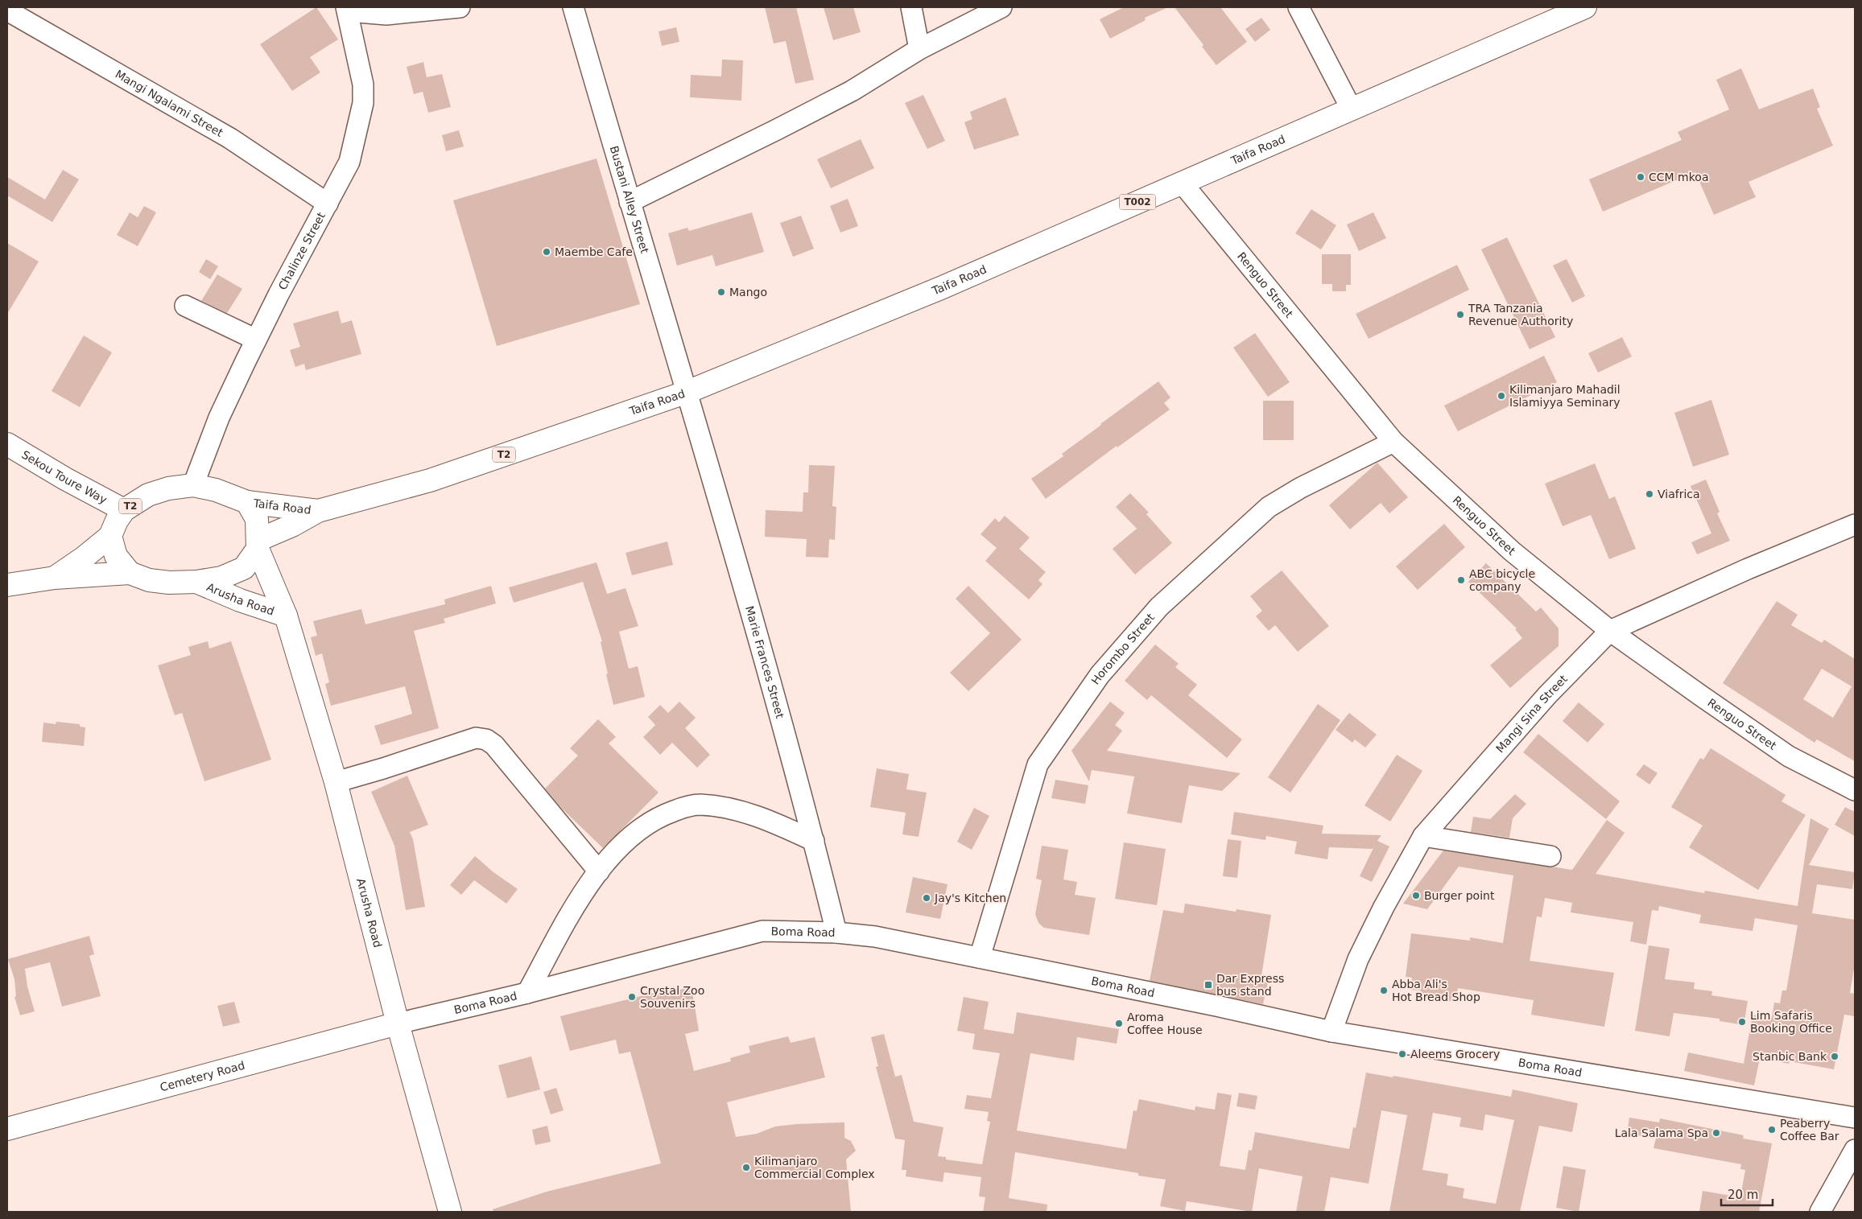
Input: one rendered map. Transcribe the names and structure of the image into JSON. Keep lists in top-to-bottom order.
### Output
{
  "streets": {
    "main road": [
      "Taifa Road",
      "T002",
      "T2",
      "Sekou Toure Way",
      "Arusha Road",
      "Cemetery Road"
    ],
    "street": [
      "Mangi Ngalami Street",
      "Bustani Alley Street",
      "Chalinze Street",
      "Renguo Street",
      "Horombo Street",
      "Marie Frances Street",
      "Mangi Sina Street",
      "Boma Road"
    ]
  },
  "crossings": [
    ["Mangi Ngalami Street", "Chalinze Street"],
    ["Taifa Road", "Bustani Alley Street"],
    ["Taifa Road", "Chalinze Street"],
    ["Taifa Road", "Renguo Street"],
    ["Taifa Road", "T2"],
    ["Taifa Road", "Sekou Toure Way"],
    ["Taifa Road", "Arusha Road"],
    ["Taifa Road", "Marie Frances Street"],
    ["Bustani Alley Street", "Marie Frances Street"],
    ["Chalinze Street", "T2"],
    ["Chalinze Street", "Sekou Toure Way"],
    ["Chalinze Street", "Arusha Road"],
    ["Renguo Street", "Horombo Street"],
    ["Renguo Street", "Mangi Sina Street"],
    ["T2", "Sekou Toure Way"],
    ["T2", "Arusha Road"],
    ["Sekou Toure Way", "Arusha Road"],
    ["Arusha Road", "Boma Road"],
    ["Arusha Road", "Cemetery Road"],
    ["Horombo Street", "Boma Road"],
    ["Marie Frances Street", "Boma Road"],
    ["Mangi Sina Street", "Boma Road"],
    ["Boma Road", "Cemetery Road"]
  ],
  "places": {
    "other": [
      "CCM mkoa",
      "Maembe Cafe",
      "Mango",
      "TRA Tanzania Revenue Authority",
      "Kilimanjaro Mahadil Islamiyya Seminary",
      "Viafrica",
      "ABC bicycle company",
      "Burger point",
      "Jay's Kitchen",
      "Abba Ali's Hot Bread Shop",
      "Crystal Zoo Souvenirs",
      "Lim Safaris Booking Office",
      "Aroma Coffee House",
      "Aleems Grocery",
      "Stanbic Bank",
      "Peaberry Coffee Bar",
      "Lala Salama Spa",
      "Kilimanjaro Commercial Complex"
    ],
    "transit": ["Dar Express bus stand"]
  },
  "scale_bar": "20 m"
}
